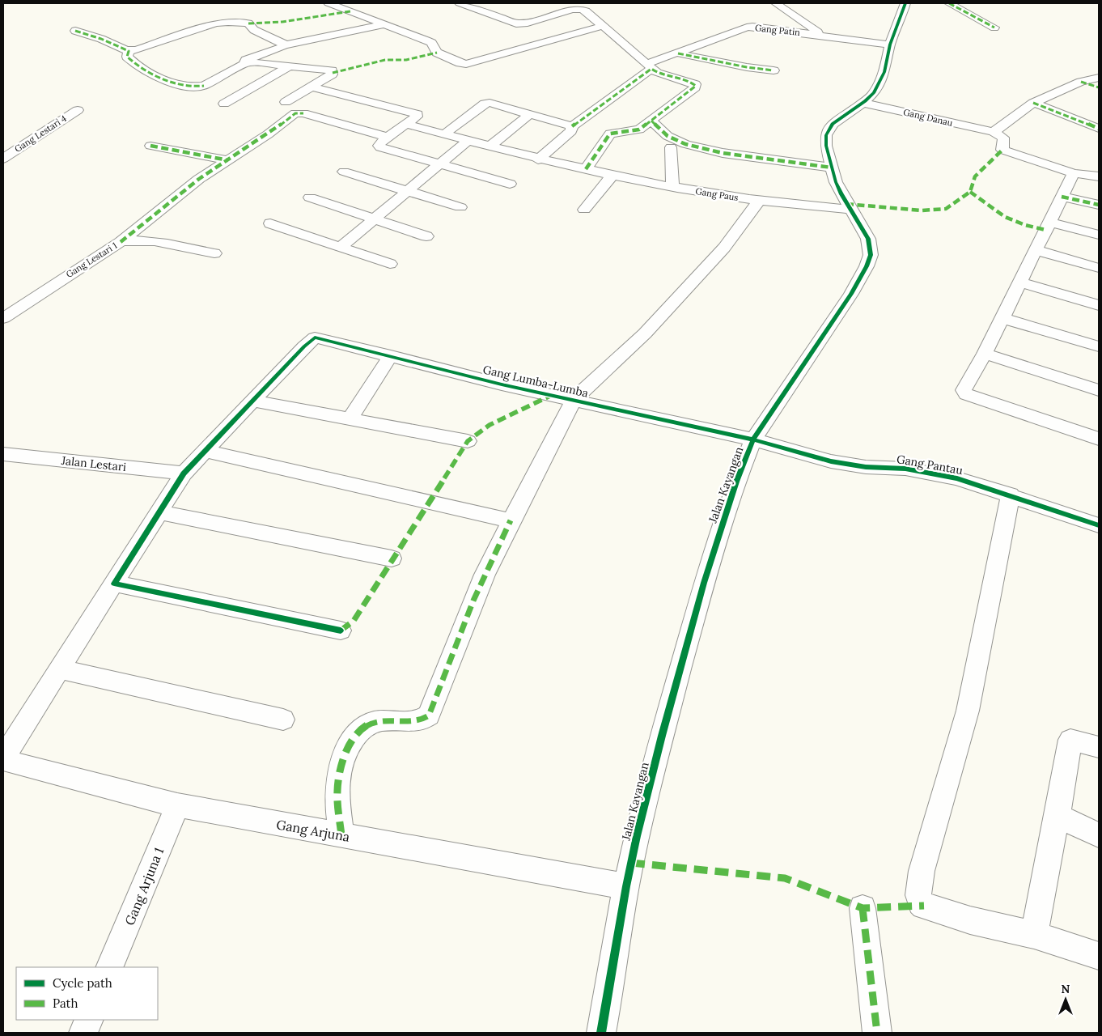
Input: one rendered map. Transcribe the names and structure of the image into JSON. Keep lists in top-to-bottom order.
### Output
{
  "streets": {
    "street": [
      "Gang Patin",
      "Gang Danau",
      "Gang Lestari 4",
      "Gang Paus",
      "Gang Lestari 1",
      "Gang Lumba-Lumba",
      "Jalan Lestari",
      "Gang Pantau",
      "Jalan Kayangan",
      "Gang Arjuna",
      "Gang Arjuna 1"
    ]
  },
  "crossings": [
    ["Gang Patin", "Gang Paus"],
    ["Gang Patin", "Jalan Kayangan"],
    ["Gang Danau", "Jalan Kayangan"],
    ["Gang Paus", "Jalan Kayangan"],
    ["Gang Lumba-Lumba", "Gang Pantau"],
    ["Gang Lumba-Lumba", "Jalan Kayangan"],
    ["Gang Pantau", "Jalan Kayangan"],
    ["Jalan Kayangan", "Gang Arjuna"],
    ["Gang Arjuna", "Gang Arjuna 1"]
  ],
  "legend": ["Cycle path", "Path"],
  "north": "top"
}
